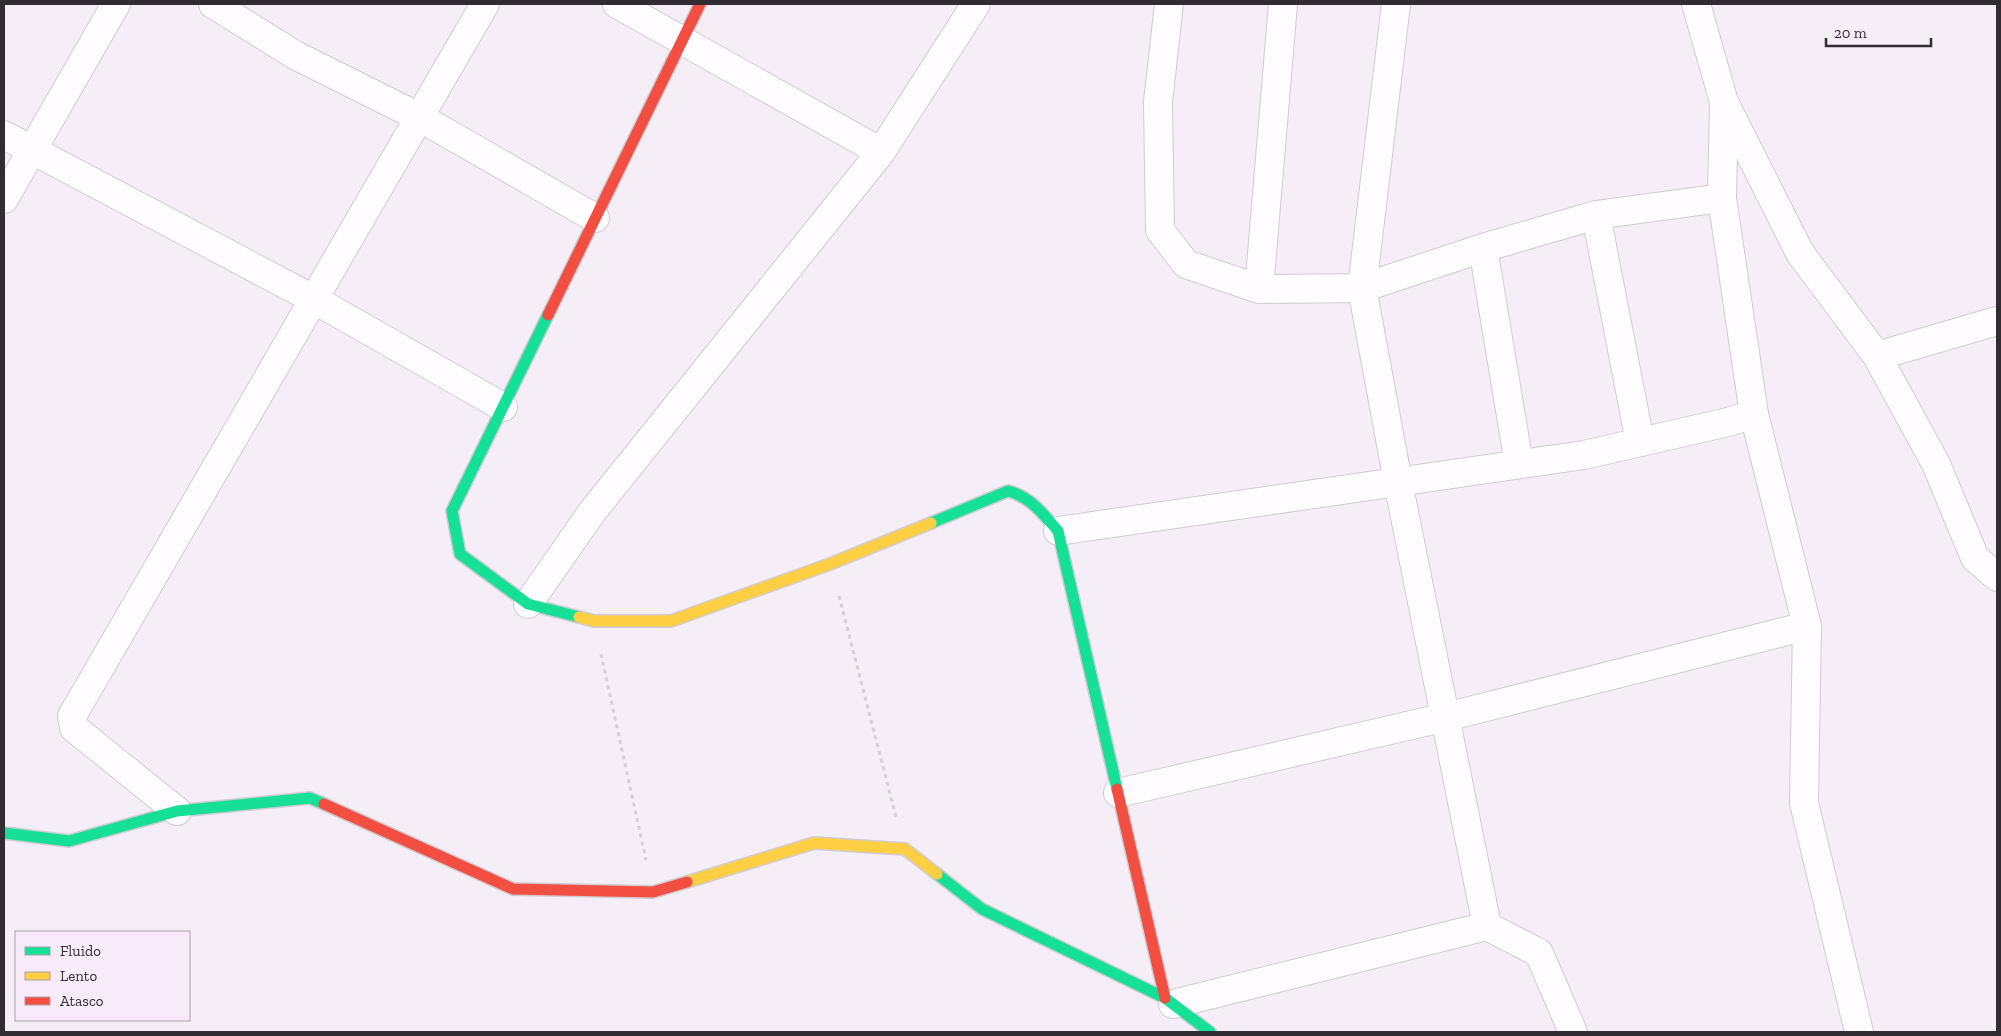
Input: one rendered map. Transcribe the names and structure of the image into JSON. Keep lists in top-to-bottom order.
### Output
{
  "legend": ["Fluido", "Lento", "Atasco"],
  "scale_bar": "20 m"
}
